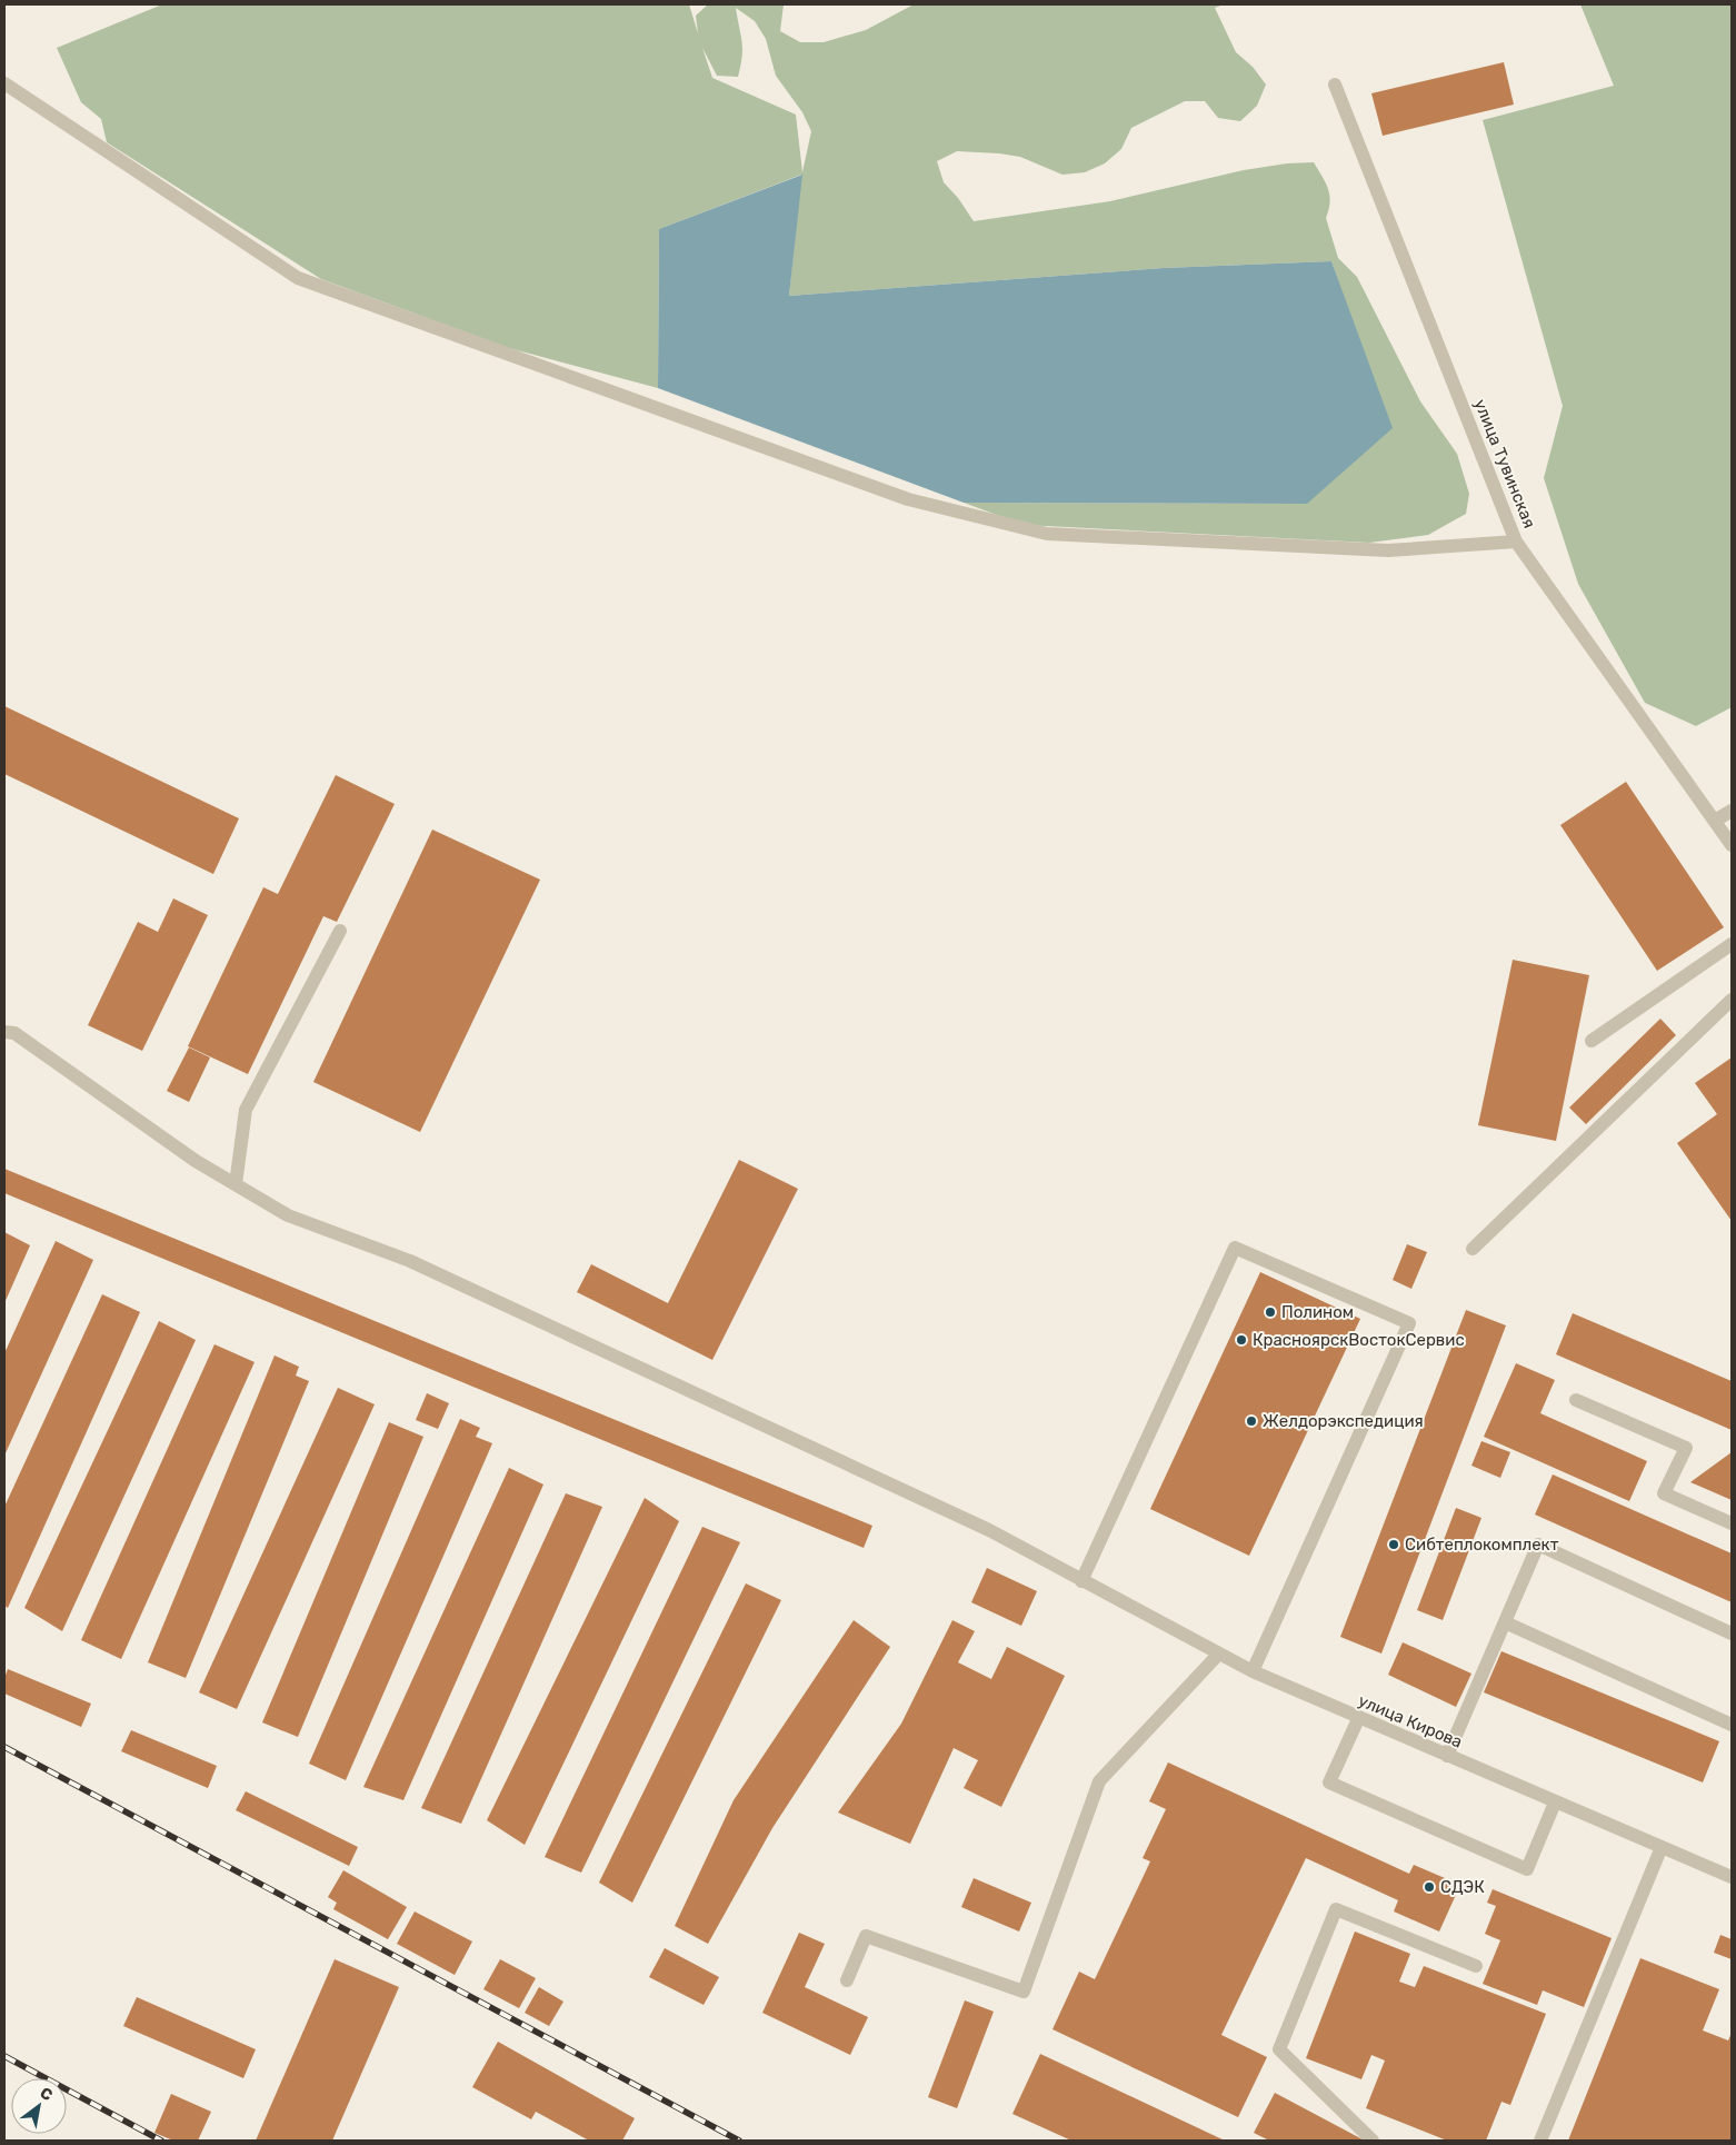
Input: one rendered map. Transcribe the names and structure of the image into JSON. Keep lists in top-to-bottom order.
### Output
{
  "streets": {
    "street": ["улица Тувинская", "улица Кирова"]
  },
  "places": [
    "Полином",
    "КрасноярскВостокСервис",
    "Желдорэкспедиция",
    "Сибтеплокомплект",
    "СДЭК"
  ],
  "north": "top right"
}
